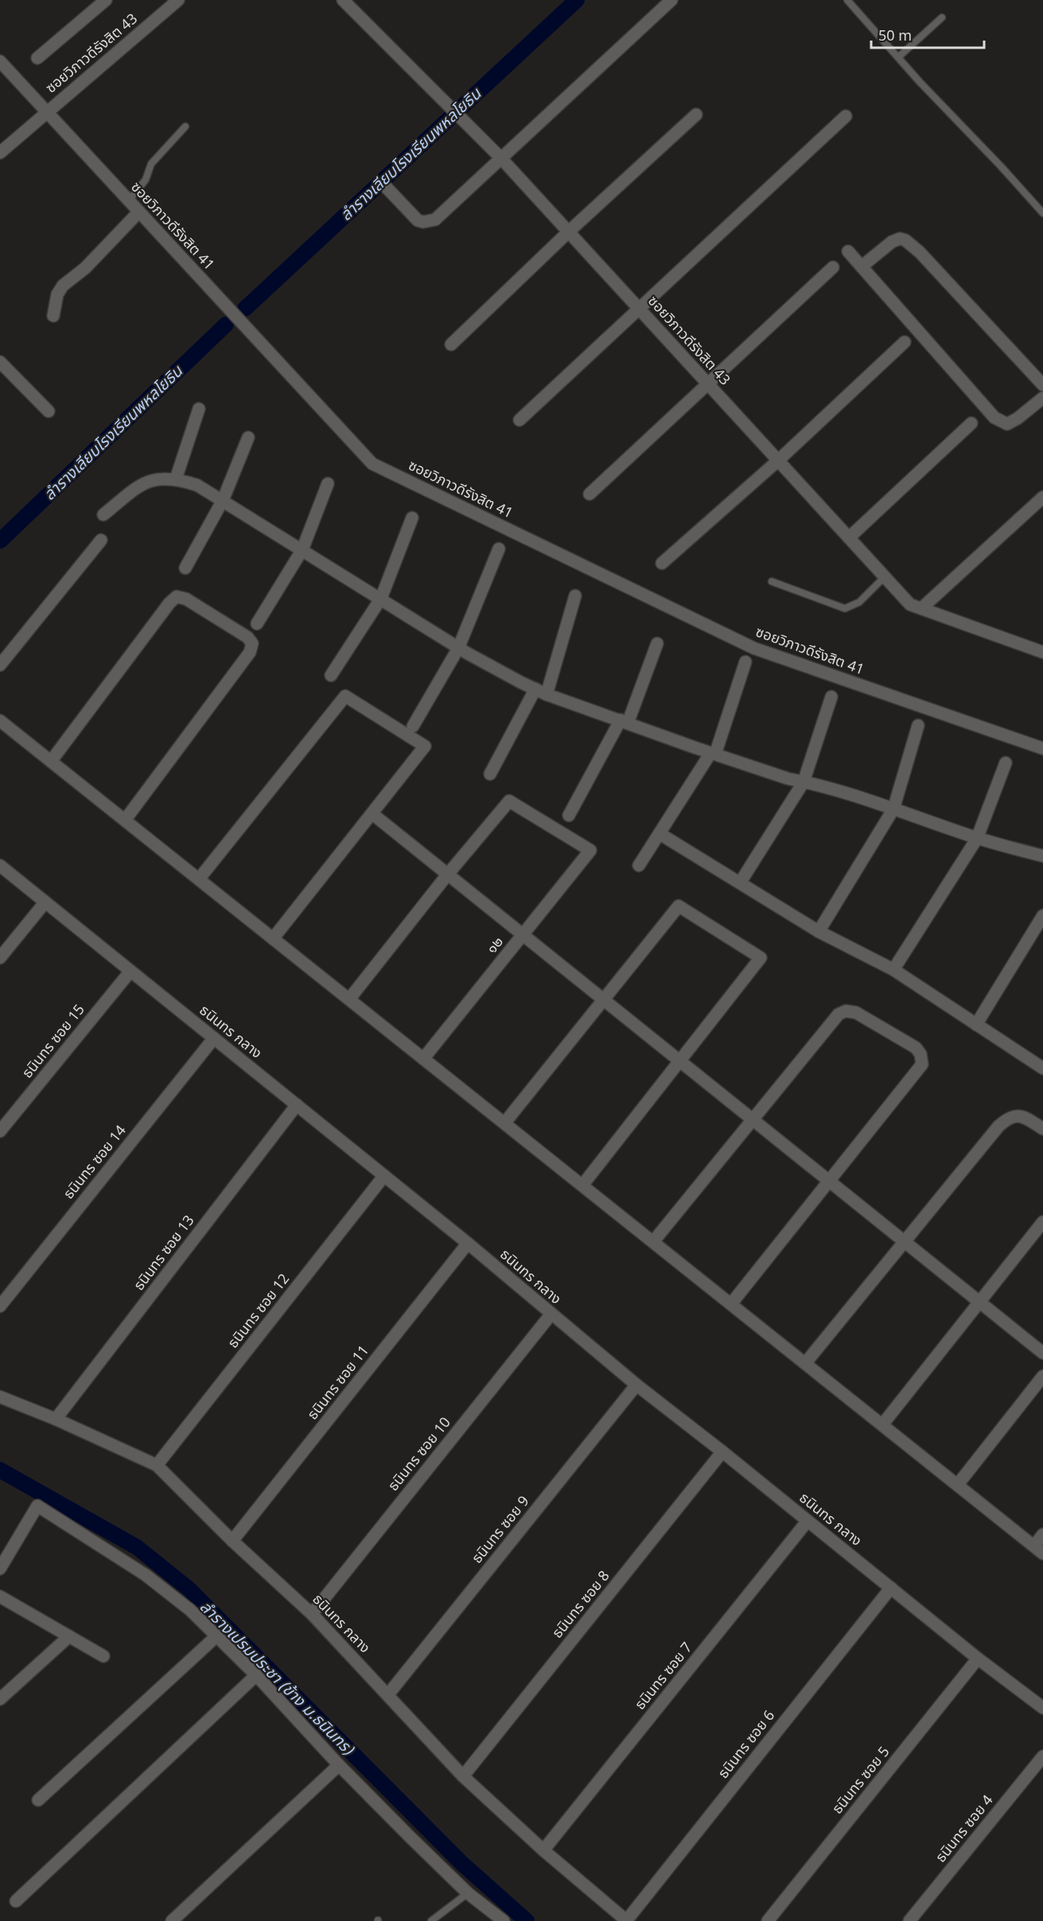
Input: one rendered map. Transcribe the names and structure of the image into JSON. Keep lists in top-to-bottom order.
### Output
{
  "streets": {
    "street": [
      "ซอยวิภาวดีรังสิต 43",
      "ซอยวิภาวดีรังสิต 41",
      "๑๒",
      "ธนินทร กลาง",
      "ธนินทร ซอย 15",
      "ธนินทร ซอย 14",
      "ธนินทร ซอย 13",
      "ธนินทร ซอย 12",
      "ธนินทร ซอย 11",
      "ธนินทร ซอย 10",
      "ธนินทร ซอย 9",
      "ธนินทร ซอย 8",
      "ธนินทร ซอย 7",
      "ธนินทร ซอย 6",
      "ธนินทร ซอย 5",
      "ธนินทร ซอย 4"
    ]
  },
  "crossings": [
    ["ซอยวิภาวดีรังสิต 43", "ซอยวิภาวดีรังสิต 41"],
    ["ธนินทร กลาง", "ธนินทร ซอย 15"],
    ["ธนินทร กลาง", "ธนินทร ซอย 14"],
    ["ธนินทร กลาง", "ธนินทร ซอย 13"],
    ["ธนินทร กลาง", "ธนินทร ซอย 12"],
    ["ธนินทร กลาง", "ธนินทร ซอย 11"],
    ["ธนินทร กลาง", "ธนินทร ซอย 10"],
    ["ธนินทร กลาง", "ธนินทร ซอย 9"],
    ["ธนินทร กลาง", "ธนินทร ซอย 8"],
    ["ธนินทร กลาง", "ธนินทร ซอย 7"],
    ["ธนินทร กลาง", "ธนินทร ซอย 6"],
    ["ธนินทร กลาง", "ธนินทร ซอย 5"]
  ],
  "water": ["ลำรางเลียบโรงเรียนพหลโยธิน", "ลำรางเปรมประชา (ข้าง ม.ธนินทร)"],
  "scale_bar": "50 m"
}
